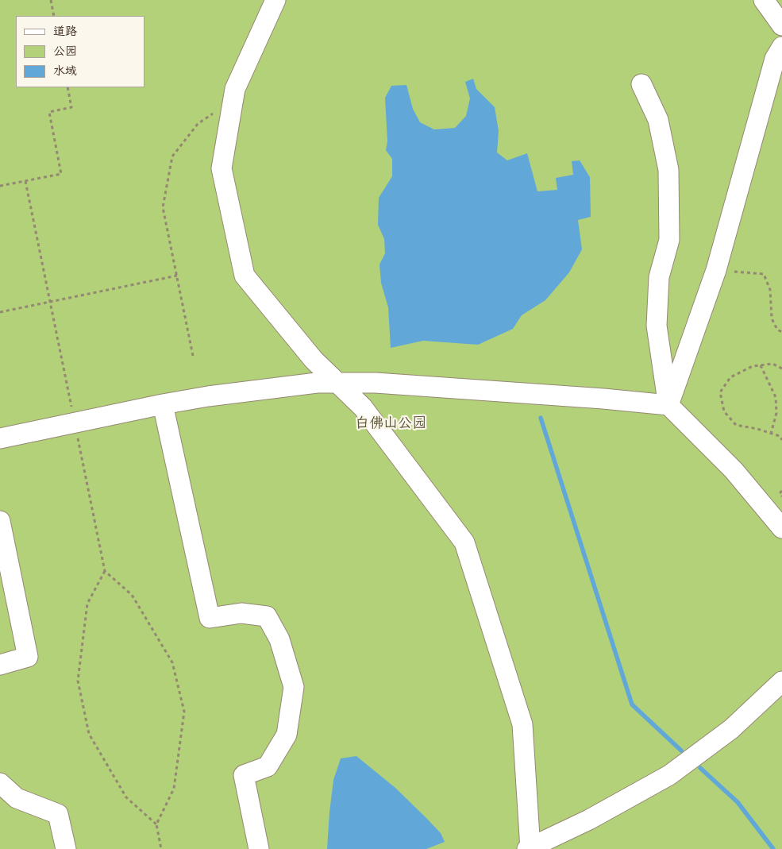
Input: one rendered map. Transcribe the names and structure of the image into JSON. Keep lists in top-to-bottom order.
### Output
{
  "parks": ["白佛山公园"],
  "legend": ["道路", "公园", "水域"]
}
